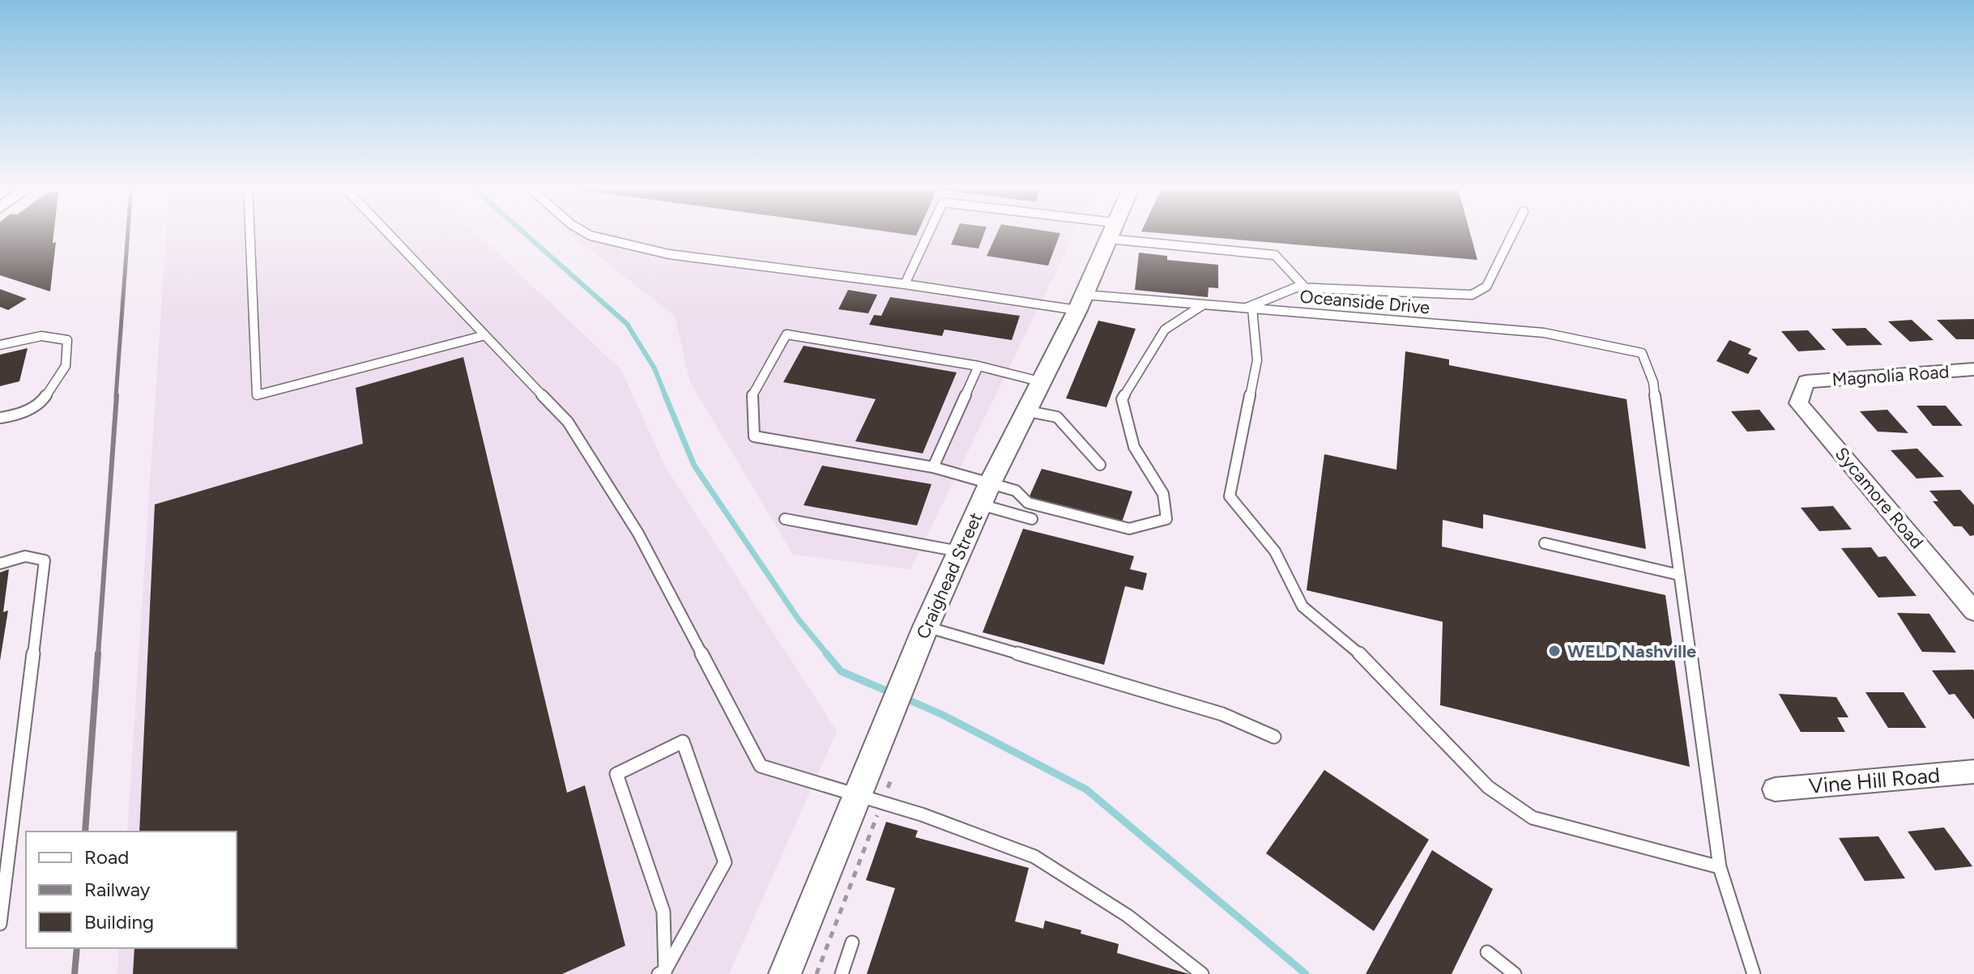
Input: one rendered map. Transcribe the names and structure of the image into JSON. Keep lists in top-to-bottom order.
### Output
{
  "streets": {
    "street": [
      "Magnolia Road",
      "Sycamore Road",
      "Craighead Street",
      "Vine Hill Road"
    ],
    "lane": ["Oceanside Drive"]
  },
  "crossings": [
    ["Oceanside Drive", "Craighead Street"],
    ["Magnolia Road", "Sycamore Road"]
  ],
  "places": ["WELD Nashville"],
  "legend": ["Road", "Railway", "Building"]
}
